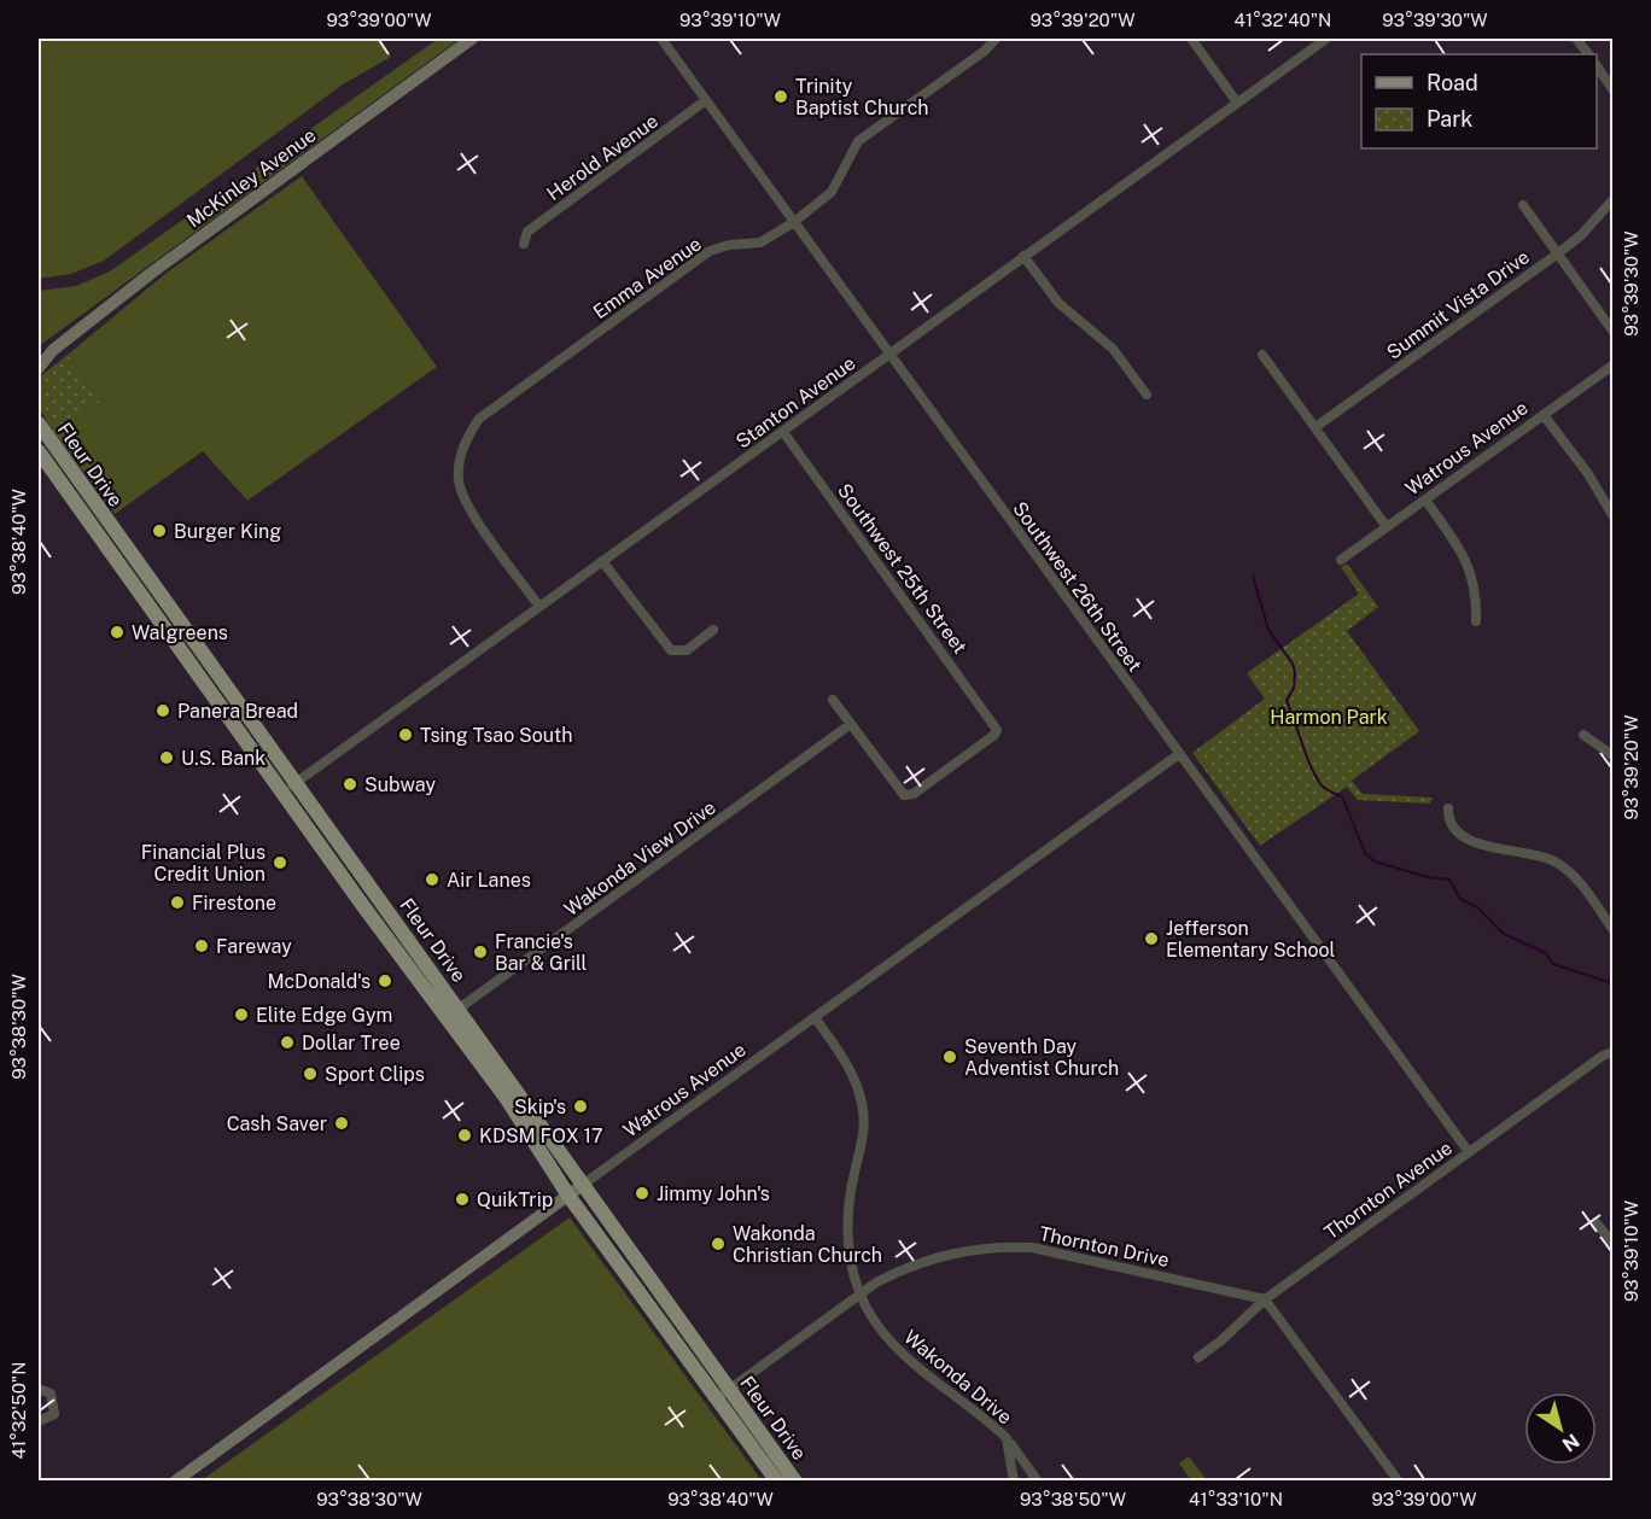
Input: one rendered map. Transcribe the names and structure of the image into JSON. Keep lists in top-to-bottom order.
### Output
{
  "streets": {
    "main road": ["McKinley Avenue", "Watrous Avenue", "Fleur Drive"],
    "street": [
      "Herold Avenue",
      "Emma Avenue",
      "Summit Vista Drive",
      "Stanton Avenue",
      "Southwest 25th Street",
      "Southwest 26th Street",
      "Wakonda View Drive",
      "Thornton Avenue",
      "Thornton Drive",
      "Wakonda Drive"
    ]
  },
  "crossings": [
    ["Herold Avenue", "Southwest 26th Street"],
    ["Emma Avenue", "Stanton Avenue"],
    ["Emma Avenue", "Southwest 26th Street"],
    ["Stanton Avenue", "Fleur Drive"],
    ["Stanton Avenue", "Southwest 25th Street"],
    ["Stanton Avenue", "Southwest 26th Street"],
    ["Watrous Avenue", "Fleur Drive"],
    ["Watrous Avenue", "Southwest 26th Street"],
    ["Watrous Avenue", "Wakonda Drive"],
    ["Fleur Drive", "Wakonda View Drive"],
    ["Fleur Drive", "Thornton Drive"],
    ["Southwest 25th Street", "Wakonda View Drive"],
    ["Southwest 26th Street", "Thornton Avenue"],
    ["Thornton Avenue", "Thornton Drive"],
    ["Thornton Drive", "Wakonda Drive"]
  ],
  "parks": ["Harmon Park"],
  "places": [
    "Trinity Baptist Church",
    "Burger King",
    "Walgreens",
    "Panera Bread",
    "Tsing Tsao South",
    "U.S. Bank",
    "Subway",
    "Financial Plus Credit Union",
    "Air Lanes",
    "Firestone",
    "Jefferson Elementary School",
    "Fareway",
    "Francie's Bar & Grill",
    "McDonald's",
    "Elite Edge Gym",
    "Dollar Tree",
    "Seventh Day Adventist Church",
    "Sport Clips",
    "Skip's",
    "Cash Saver",
    "KDSM FOX 17",
    "Jimmy John's",
    "QuikTrip",
    "Wakonda Christian Church"
  ],
  "legend": ["Road", "Park"],
  "north": "bottom right",
  "coordinates": [
    "93°39'00\"W",
    "93°39'10\"W",
    "93°39'20\"W",
    "41°32'40\"N",
    "93°39'30\"W",
    "93°38'40\"W",
    "93°38'30\"W",
    "41°32'50\"N",
    "93°38'50\"W",
    "41°33'10\"N"
  ]
}
